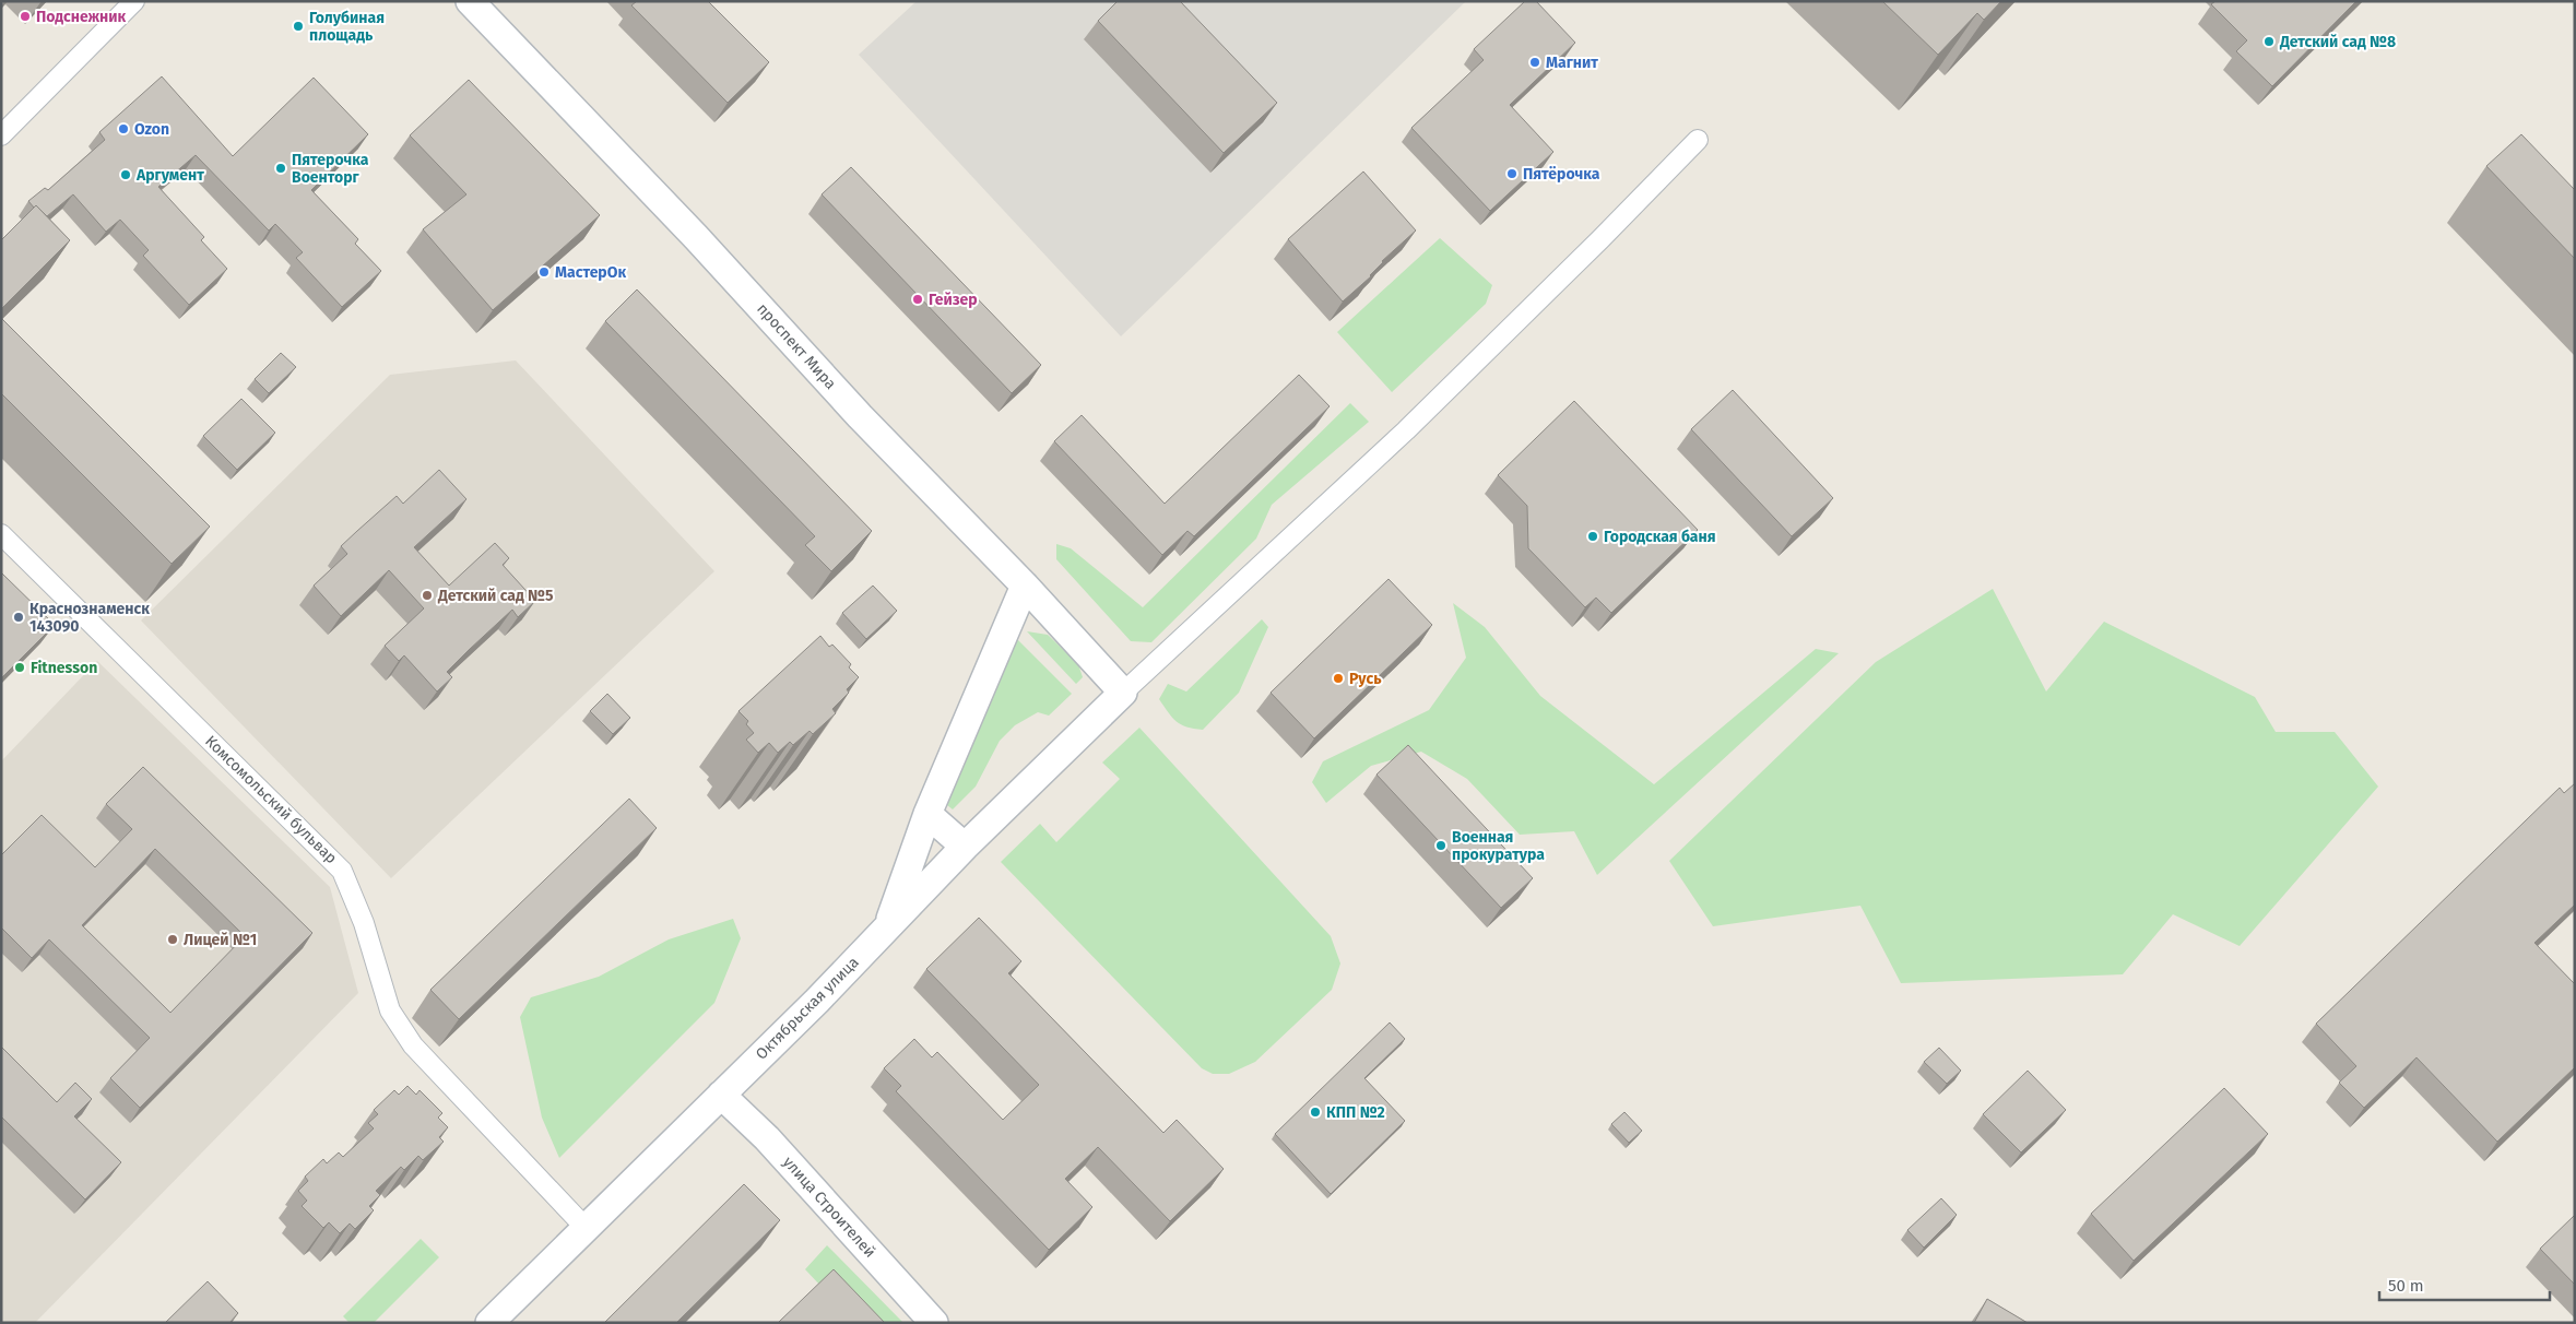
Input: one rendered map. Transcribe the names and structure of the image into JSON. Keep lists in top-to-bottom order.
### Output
{
  "streets": {
    "street": [
      "проспект Мира",
      "Комсомольский бульвар",
      "Октябрьская улица",
      "улица Строителей"
    ]
  },
  "crossings": [
    ["проспект Мира", "Октябрьская улица"],
    ["Комсомольский бульвар", "Октябрьская улица"],
    ["Октябрьская улица", "улица Строителей"]
  ],
  "places": [
    "Подснежник",
    "Голубиная площадь",
    "Детский сад №8",
    "Магнит",
    "Ozon",
    "Пятерочка Военторг",
    "Пятёрочка",
    "Аргумент",
    "МастерОк",
    "Гейзер",
    "Городская баня",
    "Детский сад №5",
    "Краснознаменск 143090",
    "Fitnesson",
    "Русь",
    "Военная прокуратура",
    "Лицей №1",
    "КПП №2"
  ],
  "scale_bar": "50 m"
}
